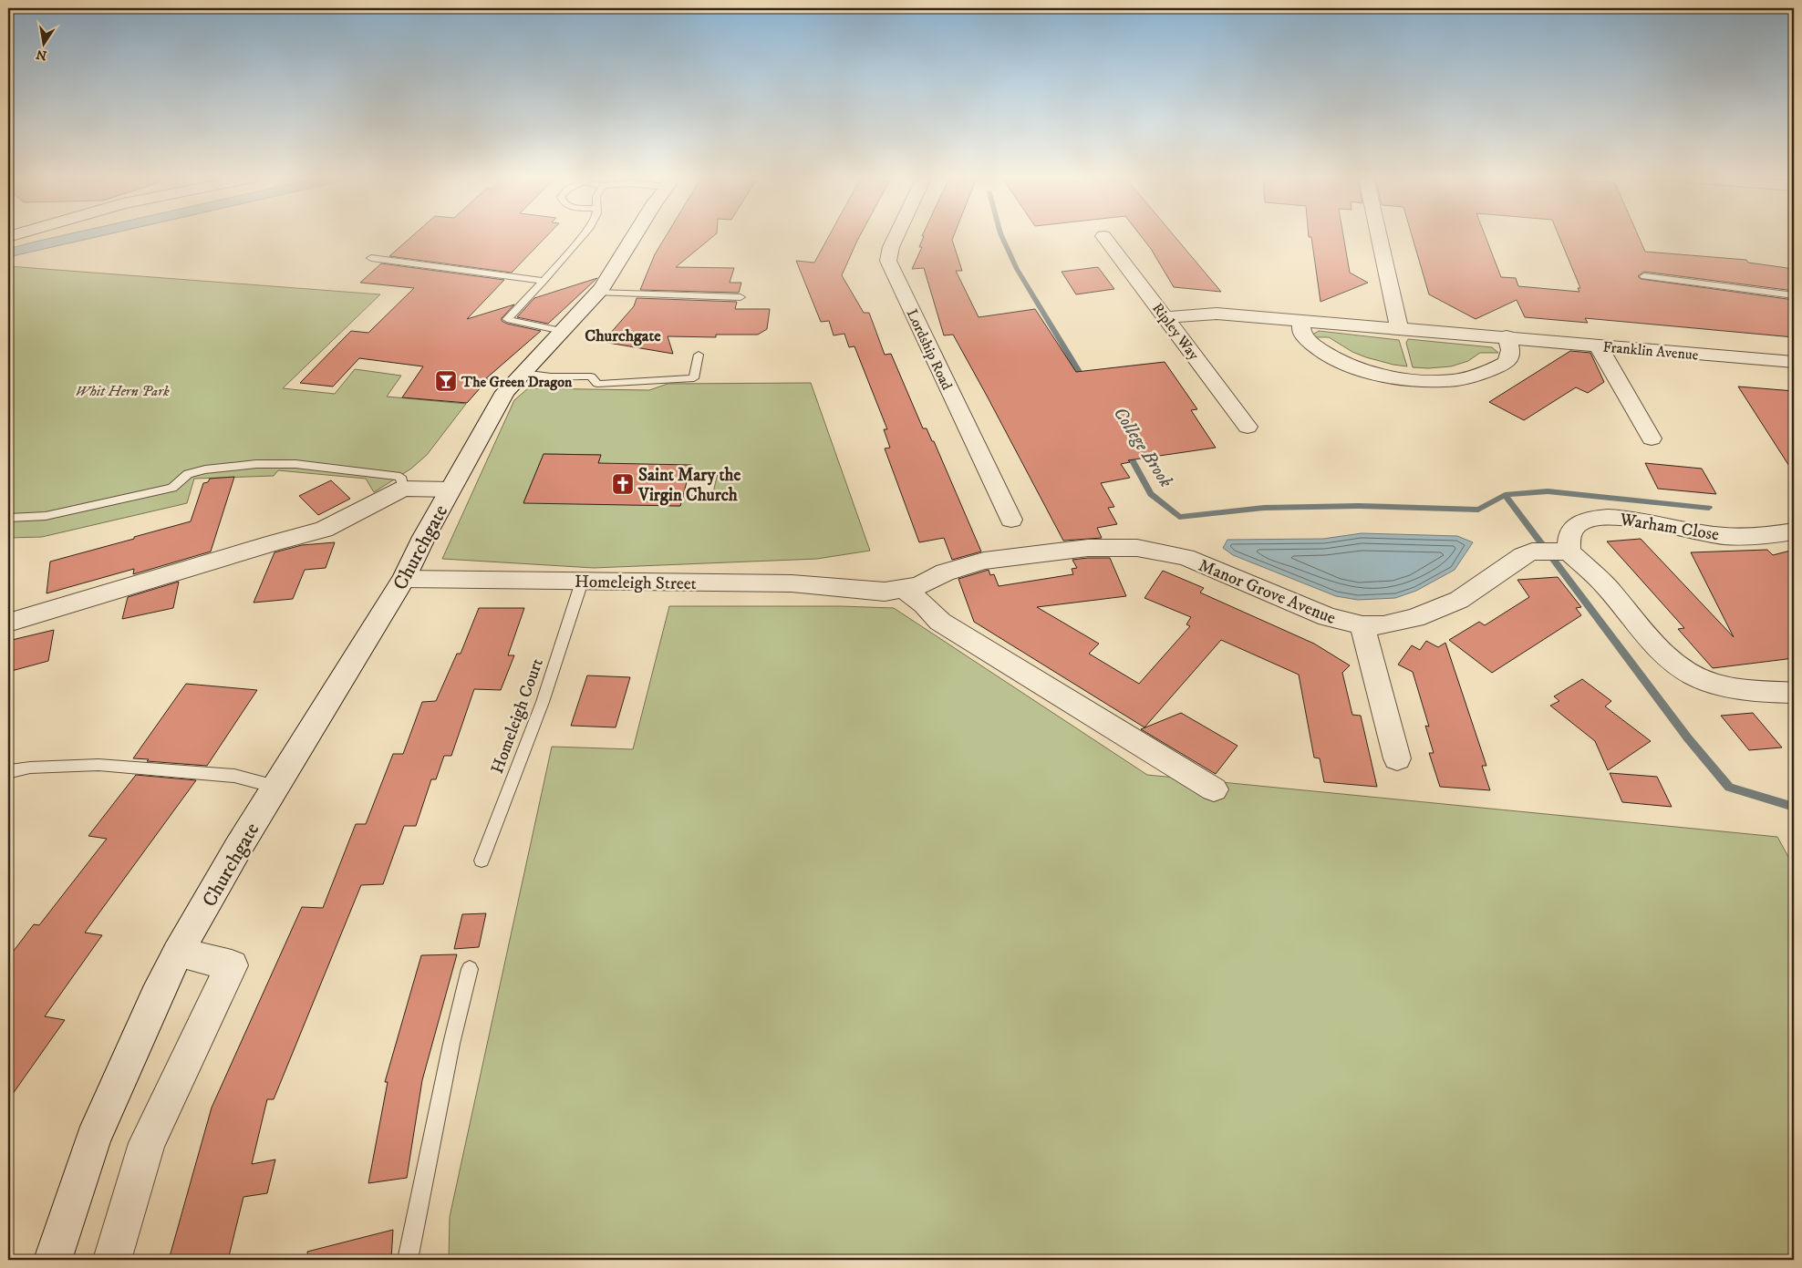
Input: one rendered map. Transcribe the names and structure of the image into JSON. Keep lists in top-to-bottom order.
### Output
{
  "streets": {
    "street": [
      "Ripley Way",
      "Lordship Road",
      "Franklin Avenue",
      "Warham Close",
      "Churchgate",
      "Homeleigh Street",
      "Manor Grove Avenue"
    ],
    "lane": ["Homeleigh Court"]
  },
  "crossings": [
    ["Ripley Way", "Franklin Avenue"],
    ["Warham Close", "Manor Grove Avenue"],
    ["Churchgate", "Homeleigh Street"],
    ["Homeleigh Street", "Manor Grove Avenue"],
    ["Homeleigh Street", "Homeleigh Court"]
  ],
  "districts": ["Churchgate"],
  "water": ["College Brook"],
  "parks": ["Whit Hern Park"],
  "places": {
    "bar": ["The Green Dragon"],
    "church": ["Saint Mary the Virgin Church"]
  },
  "north": "bottom"
}
